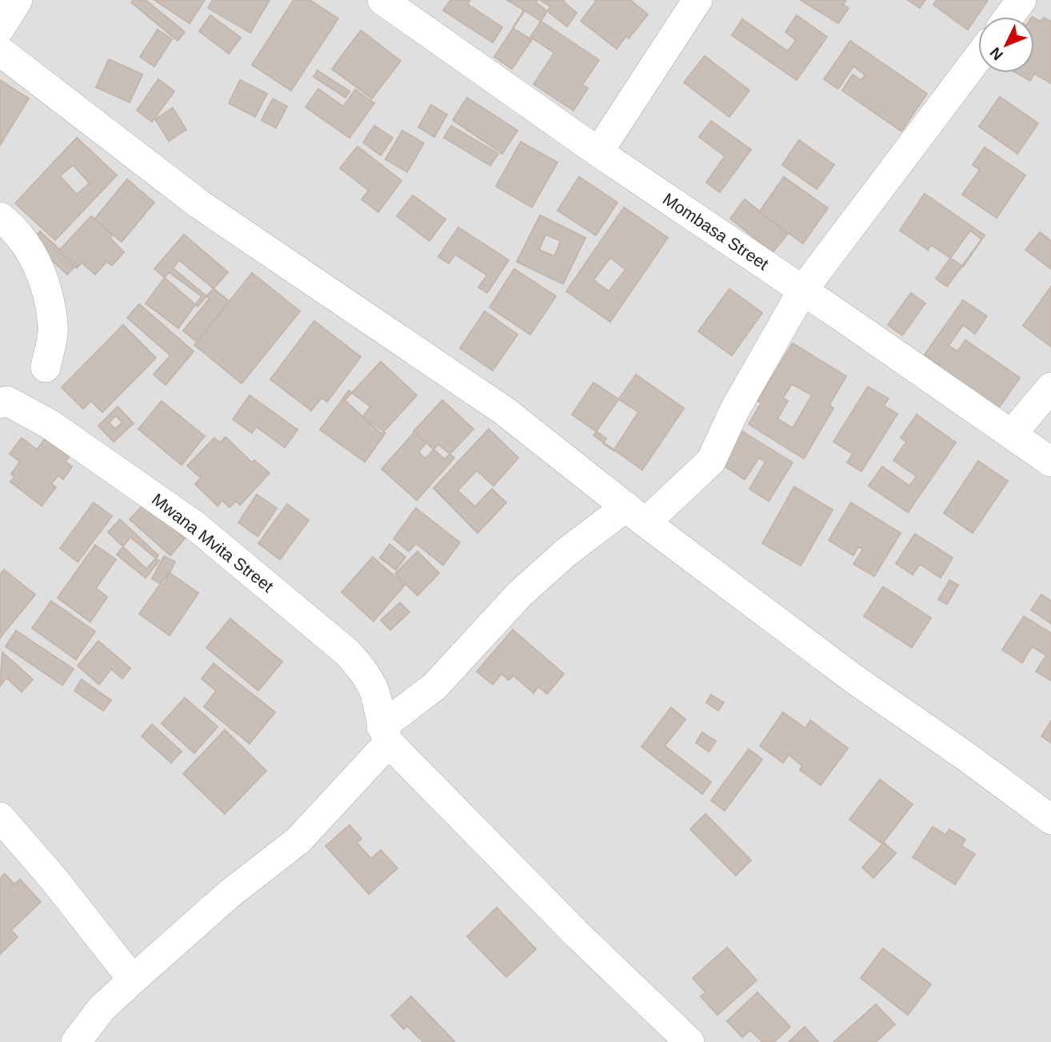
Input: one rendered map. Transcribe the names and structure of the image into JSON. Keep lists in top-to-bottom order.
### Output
{
  "streets": {
    "street": ["Mombasa Street", "Mwana Mvita Street"]
  },
  "north": "bottom left"
}
